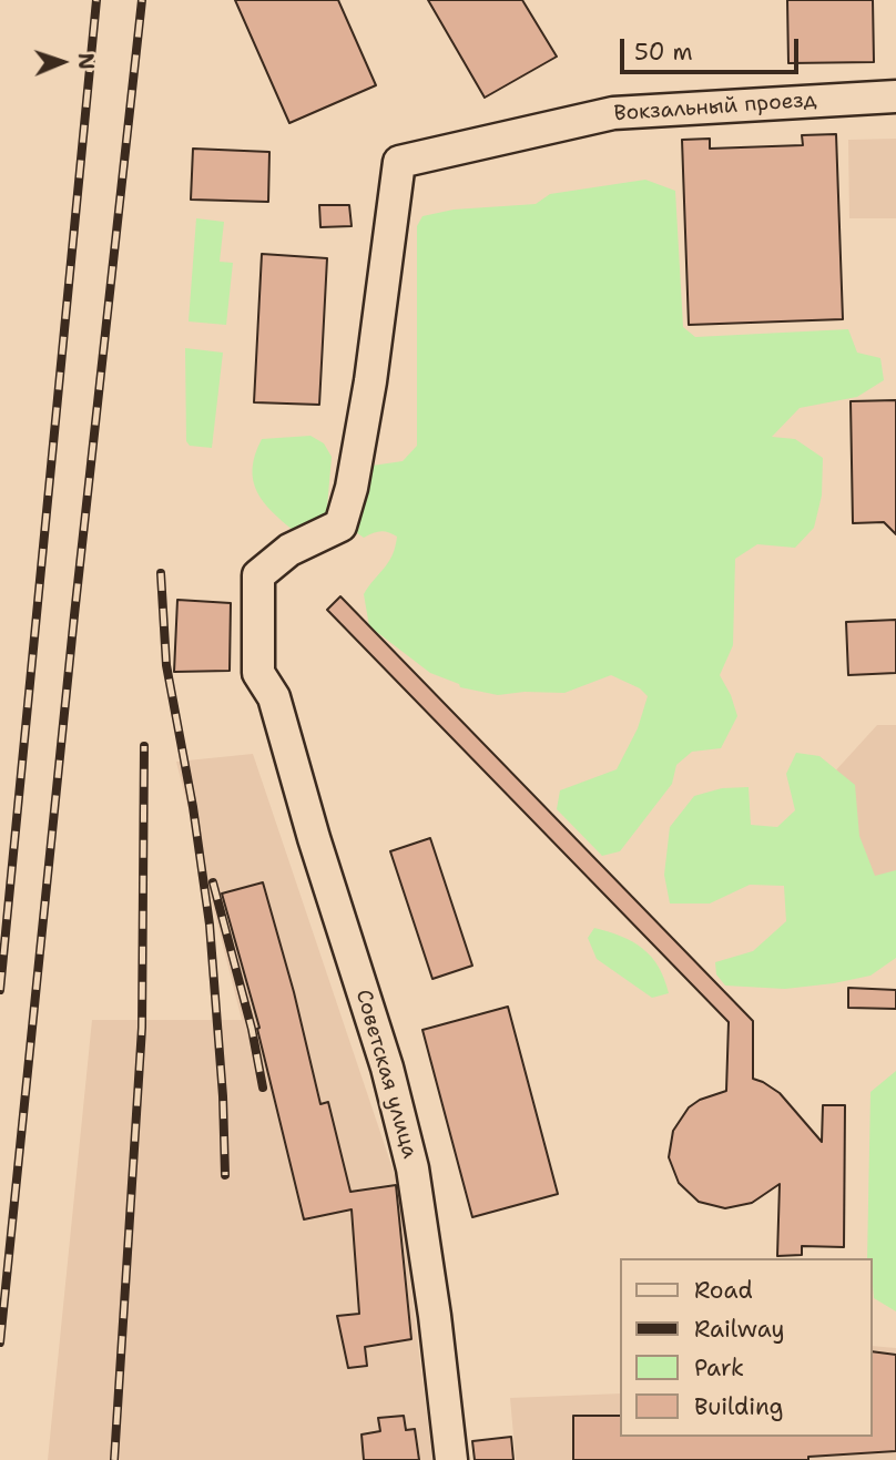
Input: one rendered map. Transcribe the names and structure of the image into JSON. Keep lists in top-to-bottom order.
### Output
{
  "streets": {
    "street": ["Вокзальный проезд", "Советская улица"]
  },
  "crossings": [
    ["Вокзальный проезд", "Советская улица"]
  ],
  "legend": [
    "Road",
    "Railway",
    "Park",
    "Building"
  ],
  "scale_bar": "50 m",
  "north": "right"
}
